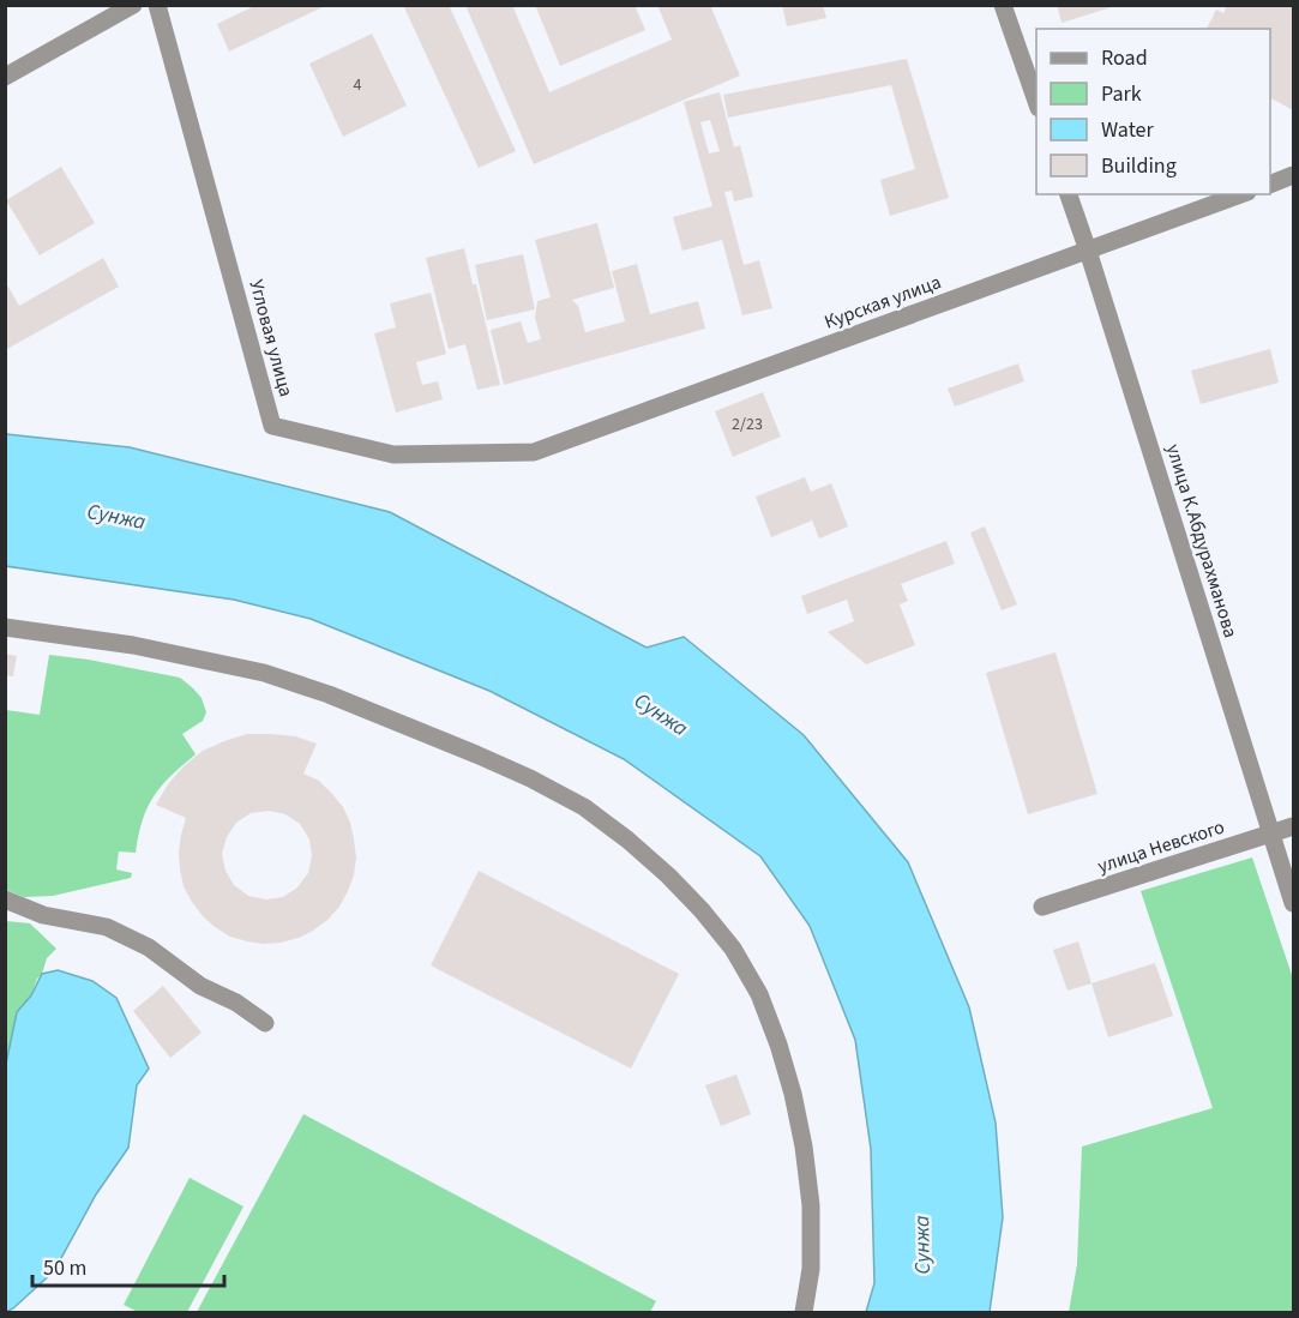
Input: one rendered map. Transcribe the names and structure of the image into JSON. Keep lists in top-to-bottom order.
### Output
{
  "streets": {
    "street": [
      "Курская улица",
      "Угловая улица",
      "улица К.Абдурахманова",
      "улица Невского"
    ]
  },
  "crossings": [
    ["Курская улица", "Угловая улица"],
    ["Курская улица", "улица К.Абдурахманова"],
    ["улица К.Абдурахманова", "улица Невского"]
  ],
  "water": ["Сунжа"],
  "house_numbers": ["4", "2/23"],
  "legend": [
    "Road",
    "Park",
    "Water",
    "Building"
  ],
  "scale_bar": "50 m"
}
